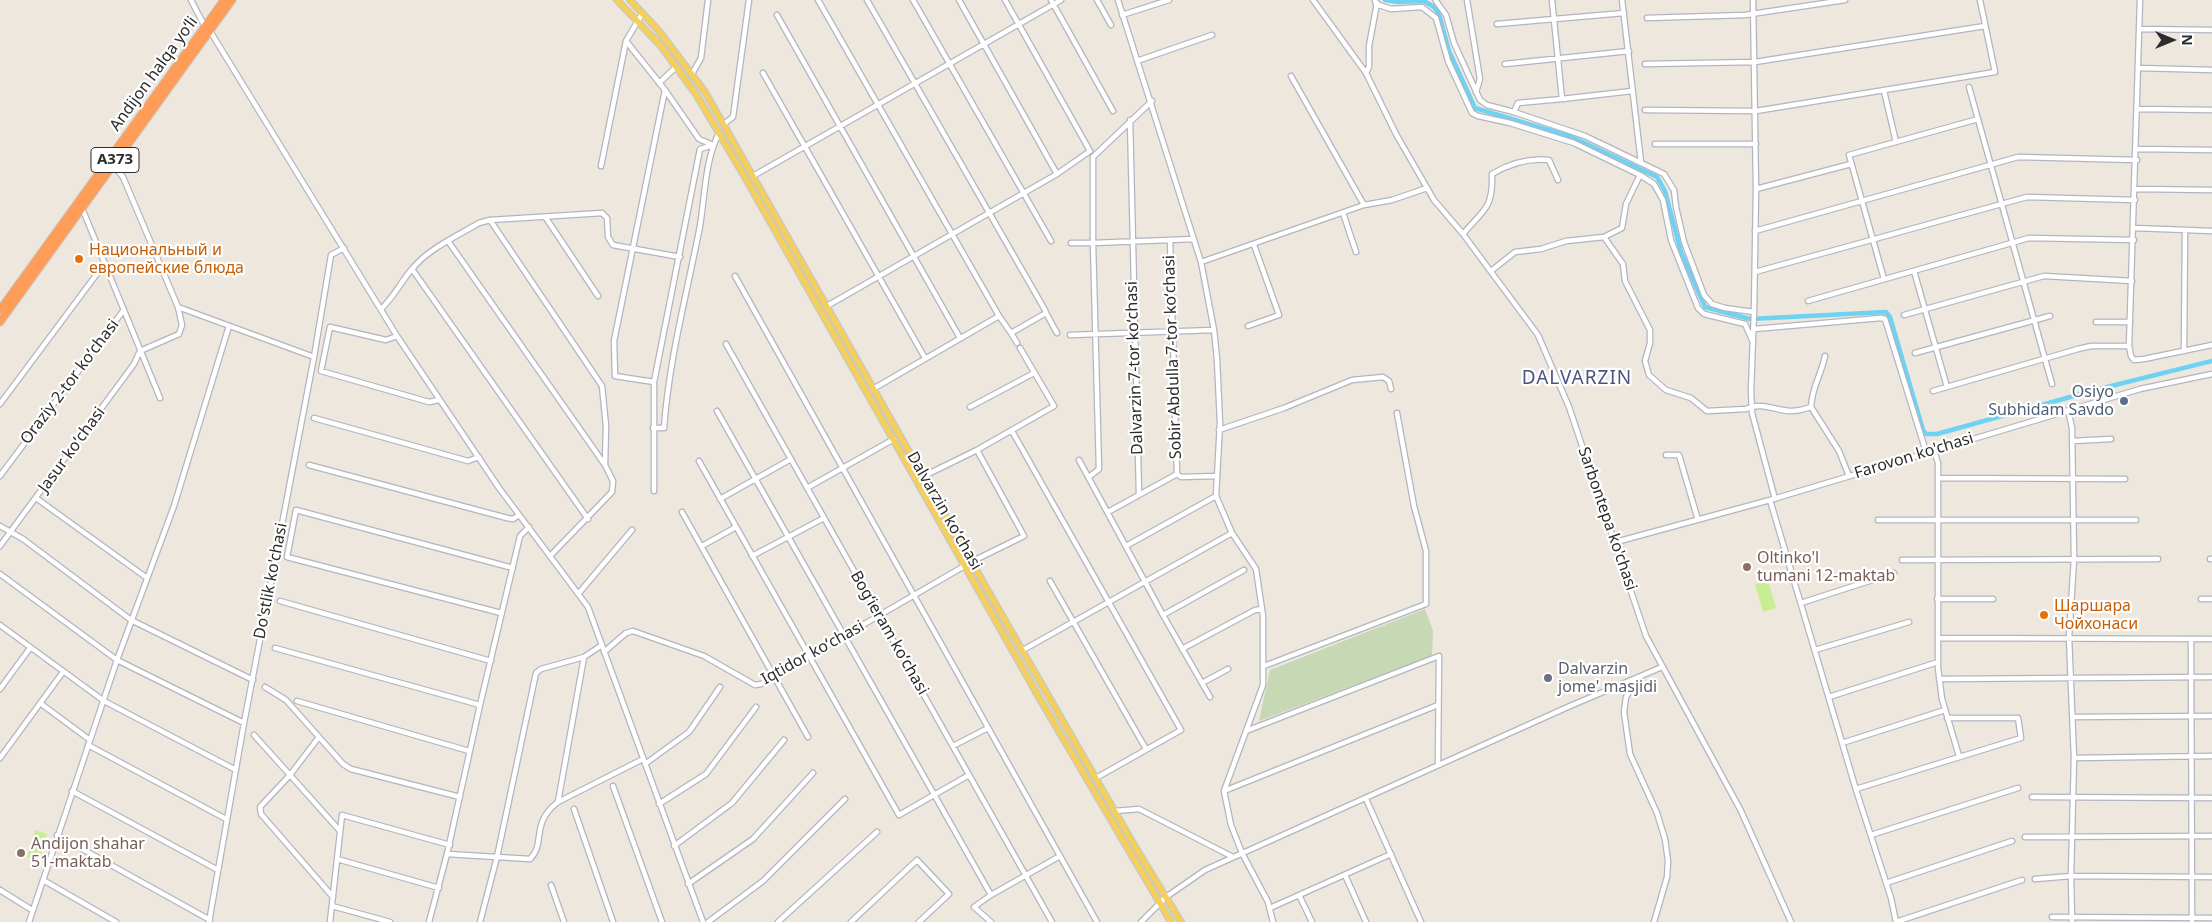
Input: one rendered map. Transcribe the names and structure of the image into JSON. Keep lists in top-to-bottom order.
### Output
{
  "streets": {
    "highway": ["Andijon halqa yo‘li", "A373"],
    "main road": ["Dalvarzin koʻchasi"],
    "street": [
      "Sobir Abdulla 7-tor koʻchasi",
      "Dalvarzin 7-tor koʻchasi",
      "Oraziy 2-tor koʻchasi",
      "Jasur koʻchasi",
      "Farovon ko'chasi",
      "Sarbontepa ko'chasi",
      "Do'stlik ko'chasi",
      "Bogʻieram koʻchasi",
      "Iqtidor koʻchasi"
    ]
  },
  "crossings": [
    ["Farovon ko'chasi", "Sarbontepa ko'chasi"],
    ["Dalvarzin koʻchasi", "Iqtidor koʻchasi"],
    ["Bogʻieram koʻchasi", "Iqtidor koʻchasi"]
  ],
  "districts": ["DALVARZIN"],
  "places": [
    "Национальный и европейские блюда",
    "Osiyo Subhidam Savdo",
    "Oltinko'l tumani 12-maktab",
    "Шаршара Чойхонаси",
    "Dalvarzin jome' masjidi",
    "Andijon shahar 51-maktab"
  ],
  "north": "right"
}
